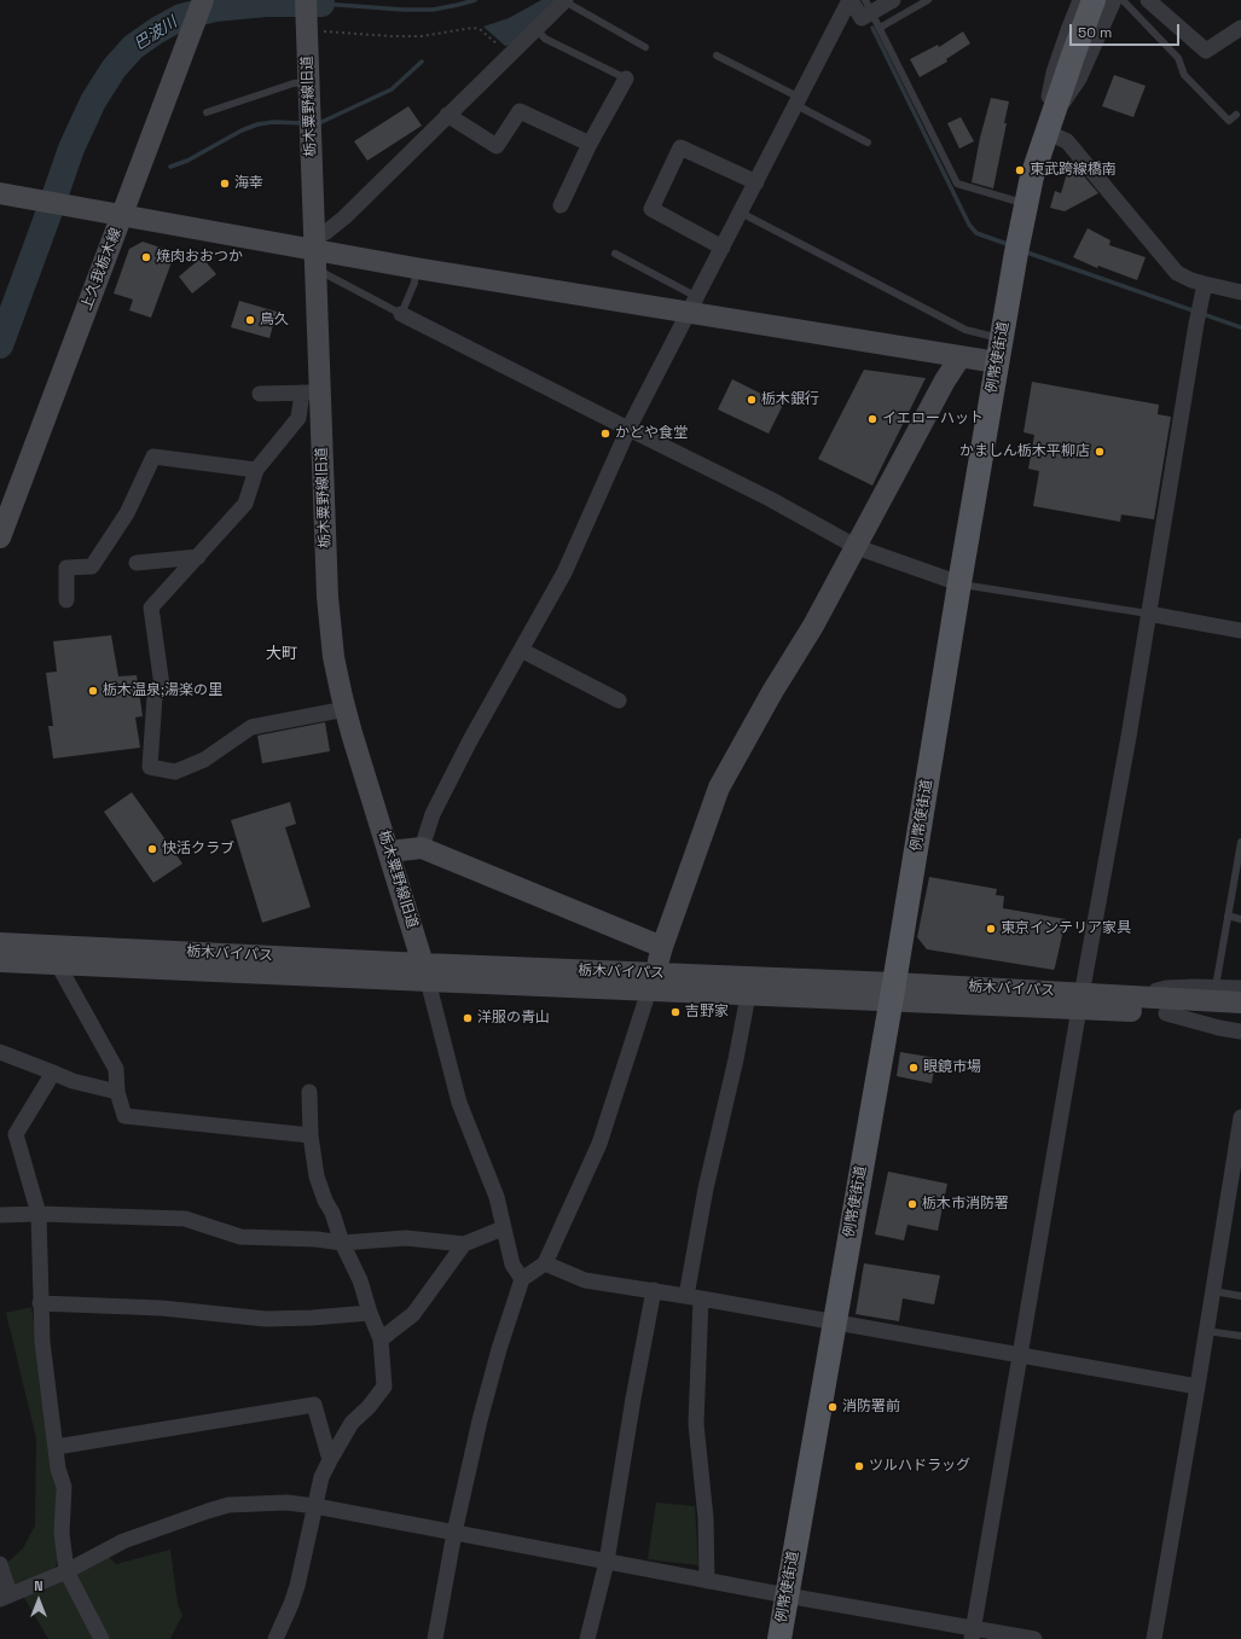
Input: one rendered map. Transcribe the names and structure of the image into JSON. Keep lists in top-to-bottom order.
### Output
{
  "streets": {
    "main road": ["例幣使街道"],
    "street": ["栃木粟野線旧道", "上久我栃木線", "栃木バイパス"]
  },
  "crossings": [
    ["栃木粟野線旧道", "栃木バイパス"],
    ["例幣使街道", "栃木バイパス"]
  ],
  "districts": ["大町"],
  "water": ["巴波川"],
  "places": [
    "東武跨線橋南",
    "海幸",
    "焼肉おおつか",
    "鳥久",
    "栃木銀行",
    "イエローハット",
    "かどや食堂",
    "かましん栃木平柳店",
    "栃木温泉;湯楽の里",
    "快活クラブ",
    "東京インテリア家具",
    "吉野家",
    "洋服の青山",
    "眼鏡市場",
    "栃木市消防署",
    "消防署前",
    "ツルハドラッグ"
  ],
  "scale_bar": "50 m",
  "north": "top"
}
